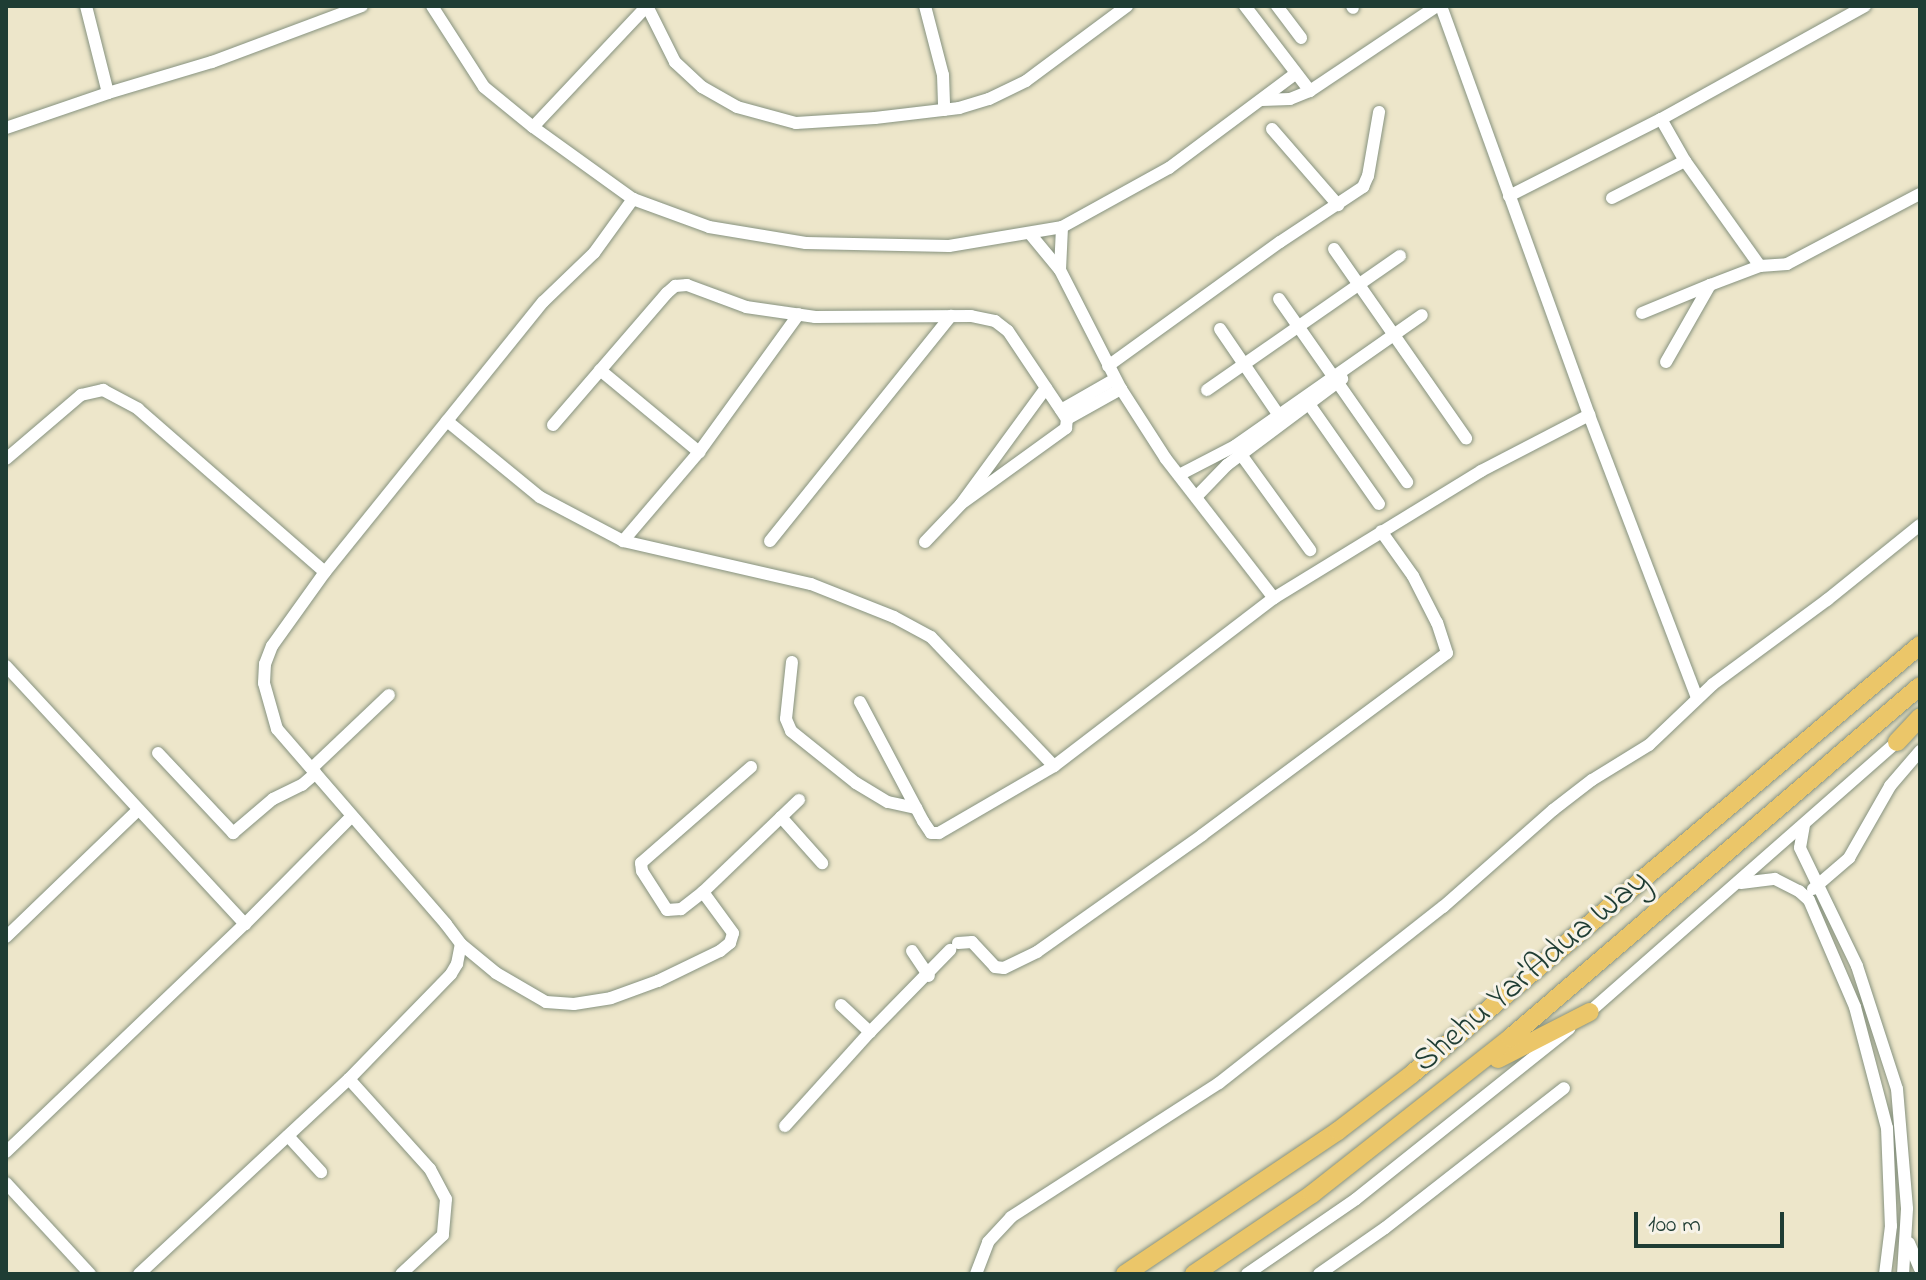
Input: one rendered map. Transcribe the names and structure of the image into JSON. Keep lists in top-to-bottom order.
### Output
{
  "streets": {
    "highway": ["Shehu Yar'Adua Way"]
  },
  "scale_bar": "100 m"
}
